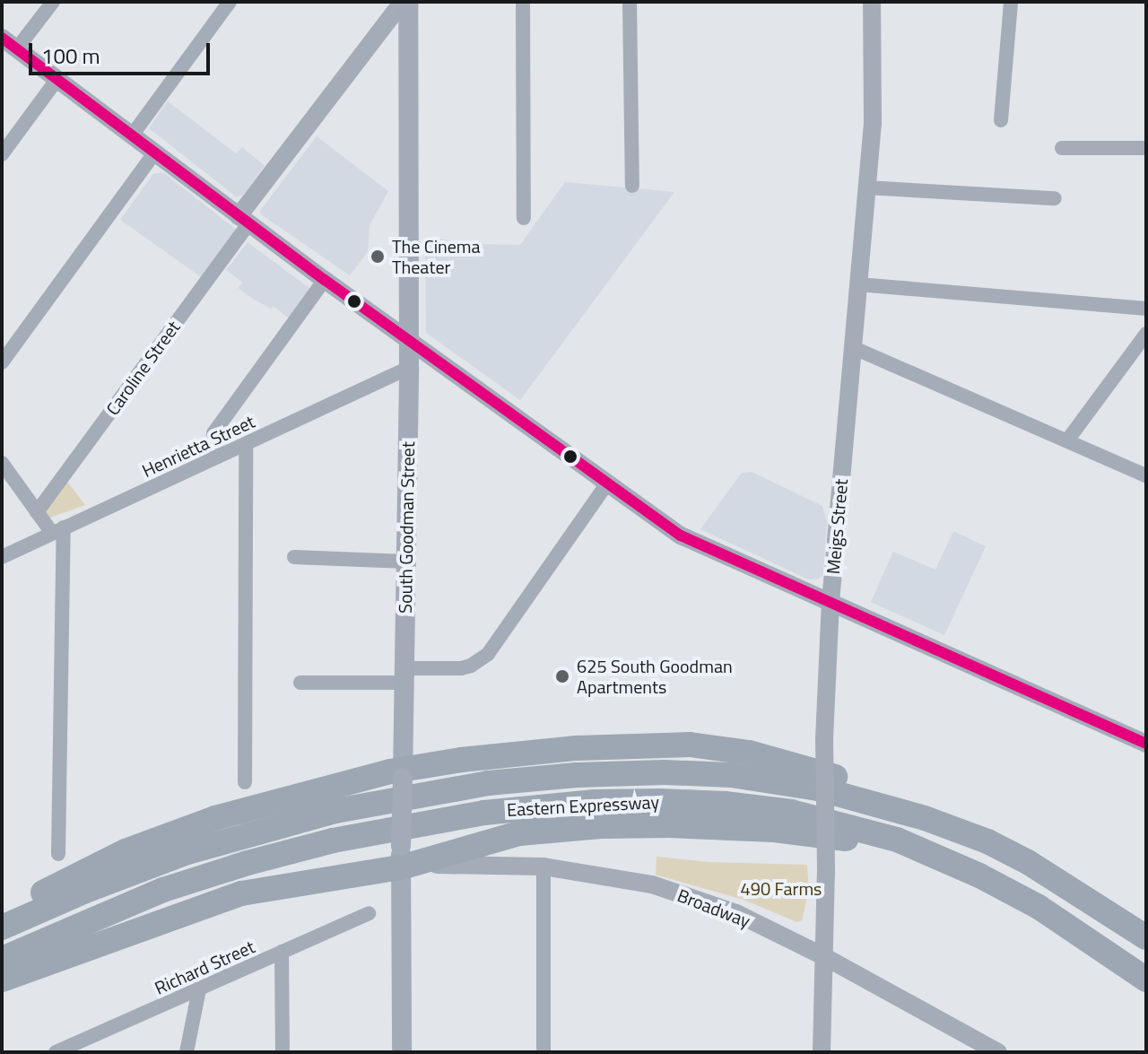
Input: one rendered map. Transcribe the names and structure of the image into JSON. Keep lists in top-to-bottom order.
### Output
{
  "streets": {
    "highway": ["Eastern Expressway"],
    "main road": ["South Goodman Street"],
    "street": [
      "Caroline Street",
      "Henrietta Street",
      "Meigs Street",
      "Broadway",
      "Richard Street"
    ]
  },
  "crossings": [
    ["Henrietta Street", "South Goodman Street"],
    ["Meigs Street", "Broadway"],
    ["South Goodman Street", "Broadway"]
  ],
  "parks": ["490 Farms"],
  "places": ["The Cinema Theater", "625 South Goodman Apartments"],
  "scale_bar": "100 m"
}
